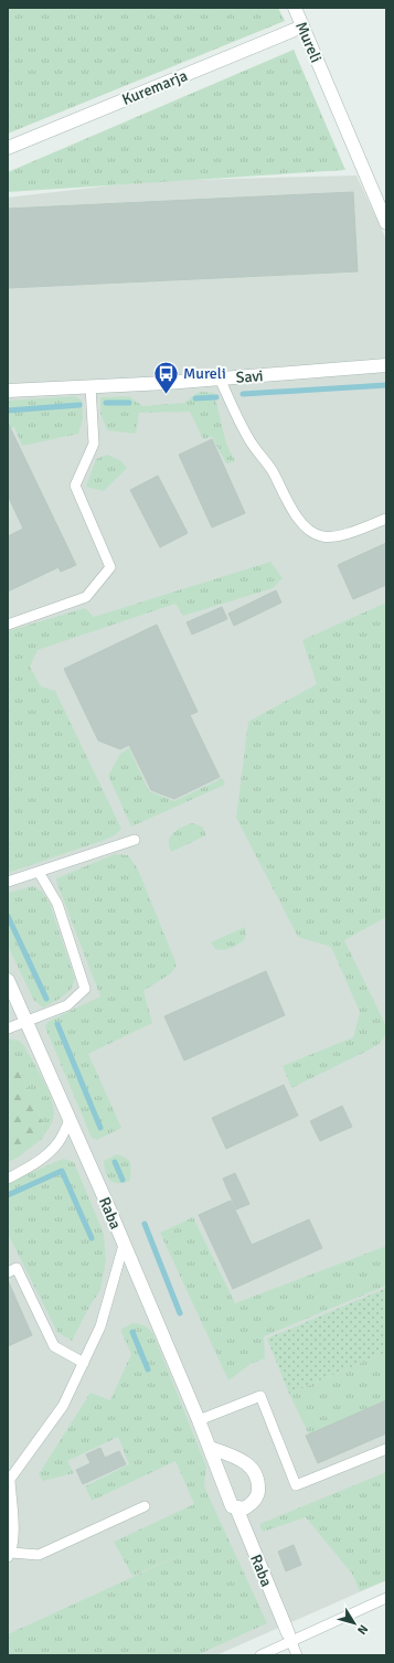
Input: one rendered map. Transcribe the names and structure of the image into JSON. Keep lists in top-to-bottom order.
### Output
{
  "streets": {
    "street": [
      "Mureli",
      "Kuremarja",
      "Savi",
      "Raba"
    ]
  },
  "crossings": [
    ["Mureli", "Kuremarja"]
  ],
  "places": {
    "bus stop": ["Mureli"]
  },
  "north": "bottom right"
}
